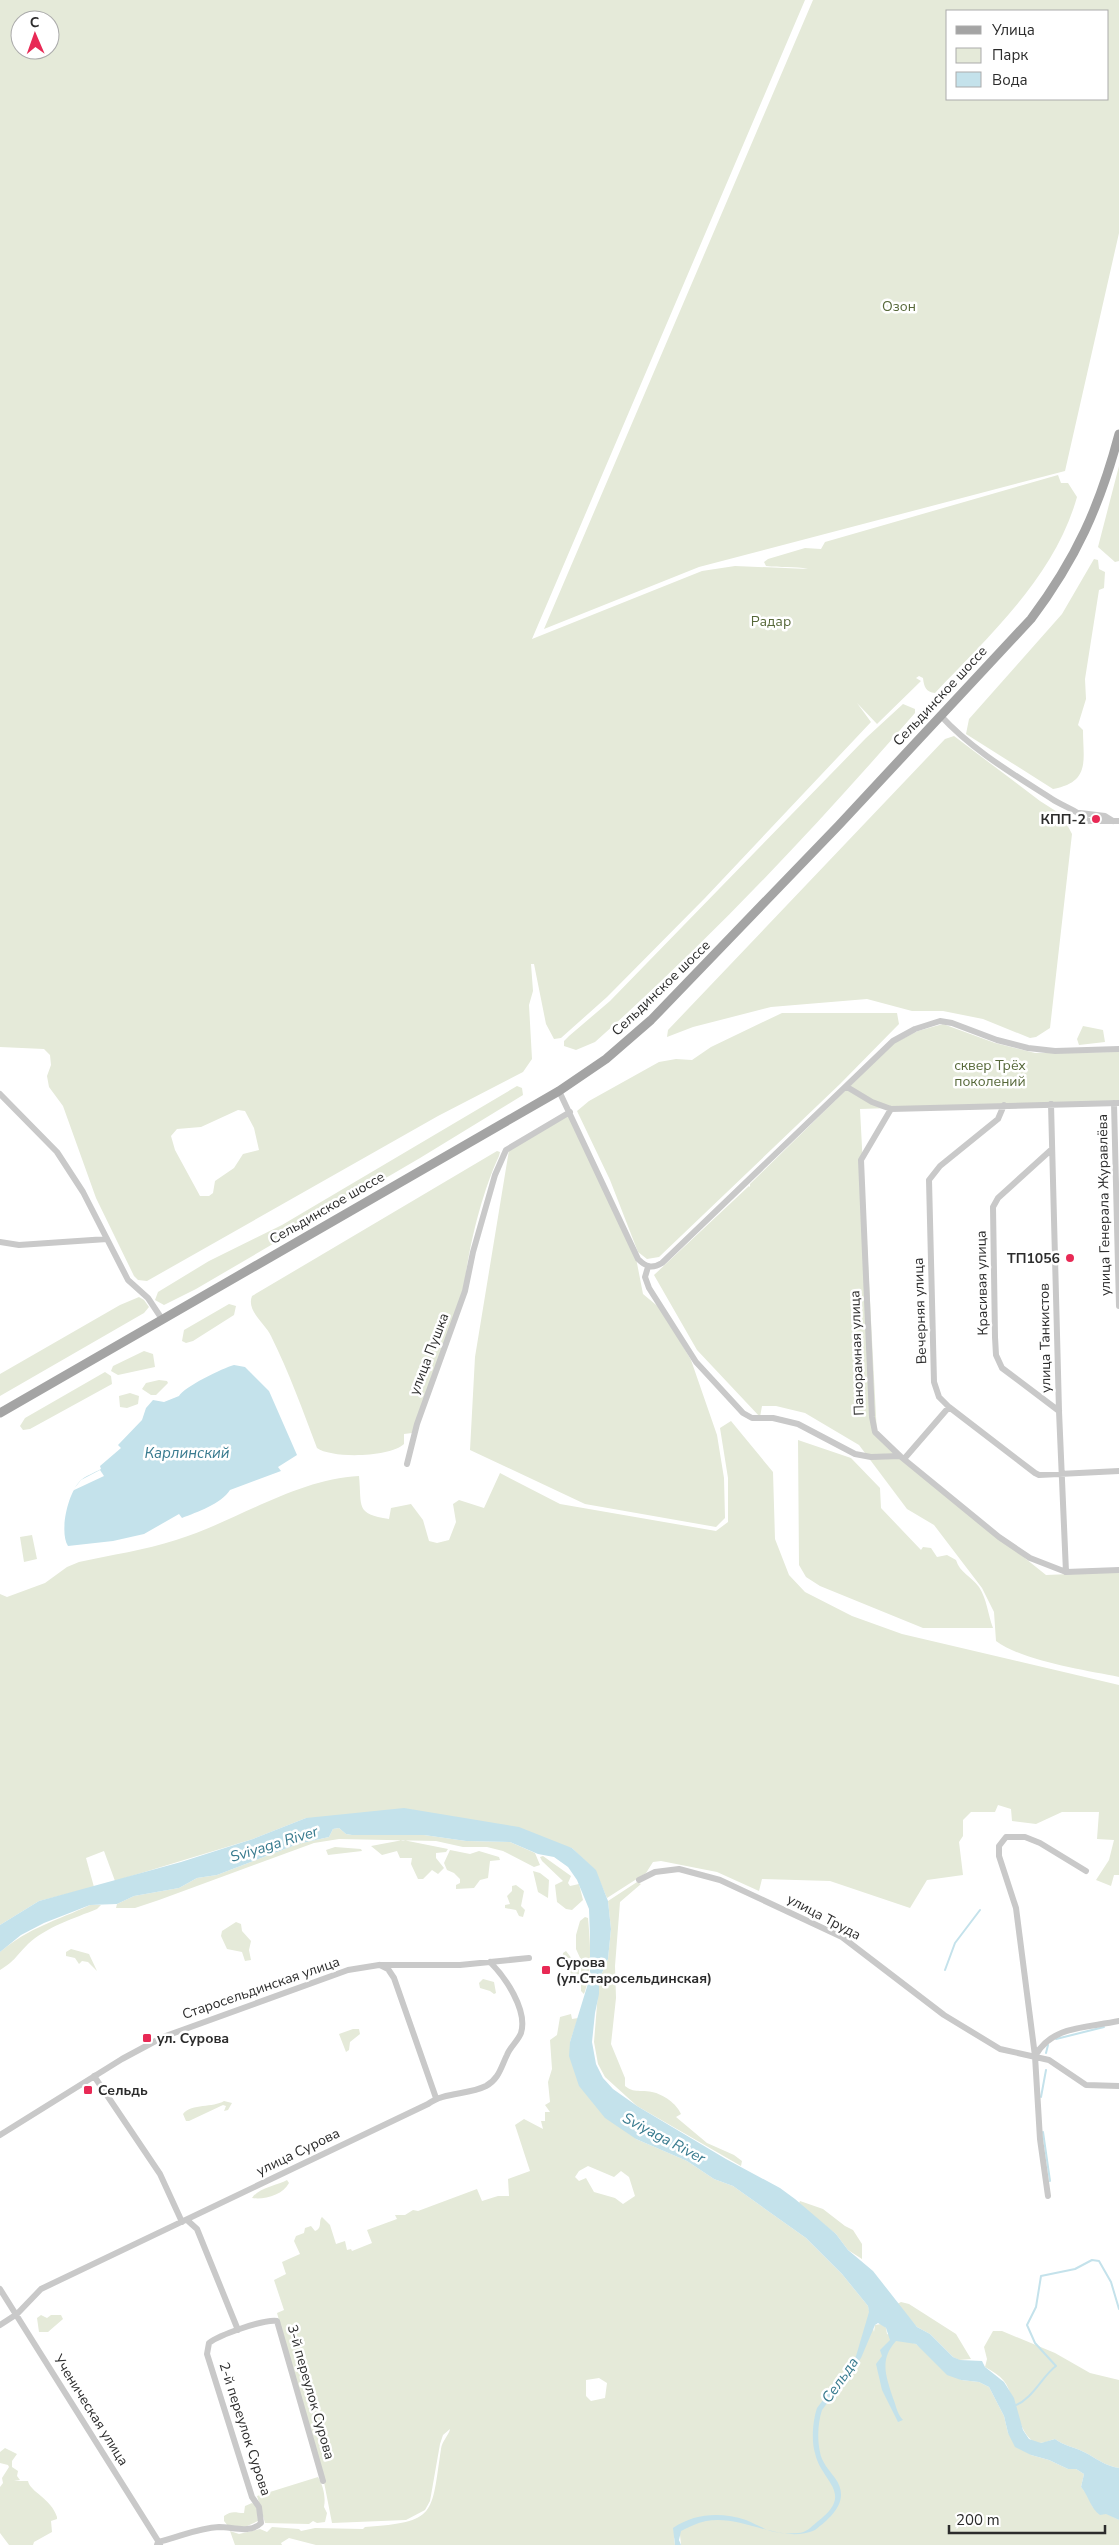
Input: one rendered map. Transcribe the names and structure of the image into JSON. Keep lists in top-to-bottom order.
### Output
{
  "streets": {
    "main road": ["Сельдинское шоссе"],
    "street": [
      "улица Генерала Журавлёва",
      "Красивая улица",
      "Вечерняя улица",
      "улица Танкистов",
      "Панорамная улица",
      "улица Пушка",
      "улица Труда",
      "Старосельдинская улица",
      "улица Сурова",
      "3-й переулок Сурова",
      "Ученическая улица",
      "2-й переулок Сурова"
    ]
  },
  "crossings": [
    ["Красивая улица", "улица Танкистов"],
    ["Вечерняя улица", "улица Танкистов"],
    ["улица Танкистов", "Панорамная улица"],
    ["Старосельдинская улица", "улица Сурова"],
    ["улица Сурова", "Ученическая улица"],
    ["3-й переулок Сурова", "2-й переулок Сурова"],
    ["Ученическая улица", "2-й переулок Сурова"]
  ],
  "water": ["Карлинский", "Sviyaga River", "Сельда"],
  "parks": ["Озон", "Радар", "сквер Трёх поколений"],
  "places": {
    "other": ["КПП-2", "ТП1056"],
    "transit": ["Сурова (ул.Старосельдинская)", "ул. Сурова", "Сельдь"]
  },
  "legend": ["Улица", "Парк", "Вода"],
  "scale_bar": "200 m",
  "north": "top"
}
